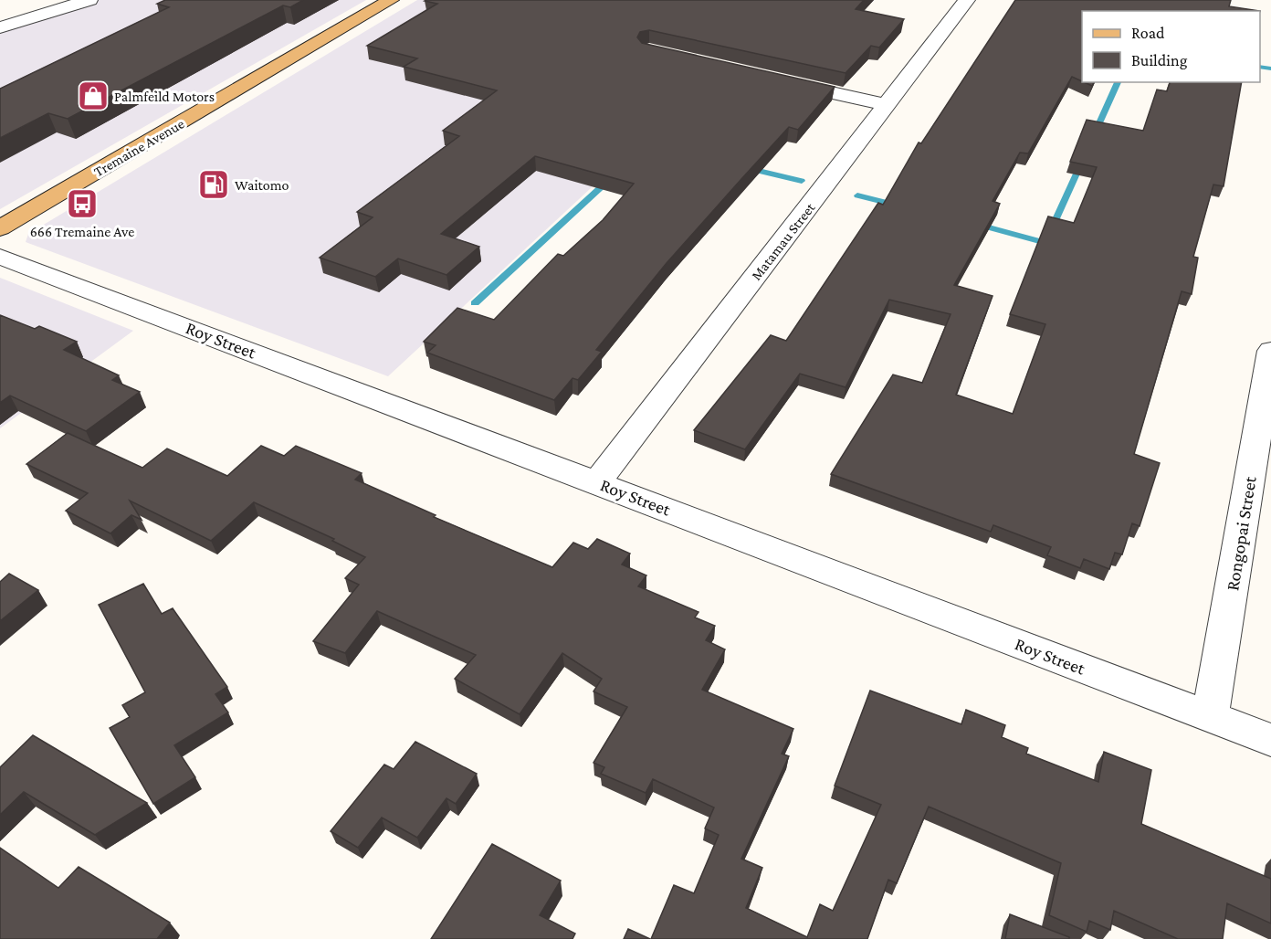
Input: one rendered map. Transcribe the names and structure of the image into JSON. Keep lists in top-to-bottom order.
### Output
{
  "streets": {
    "main road": ["Tremaine Avenue"],
    "street": ["Matamau Street", "Roy Street", "Rongopai Street"]
  },
  "crossings": [
    ["Matamau Street", "Roy Street"],
    ["Roy Street", "Rongopai Street"]
  ],
  "places": {
    "shop": ["Palmfeild Motors"],
    "fuel station": ["Waitomo"],
    "bus stop": ["666 Tremaine Ave"]
  },
  "legend": ["Road", "Building"]
}
